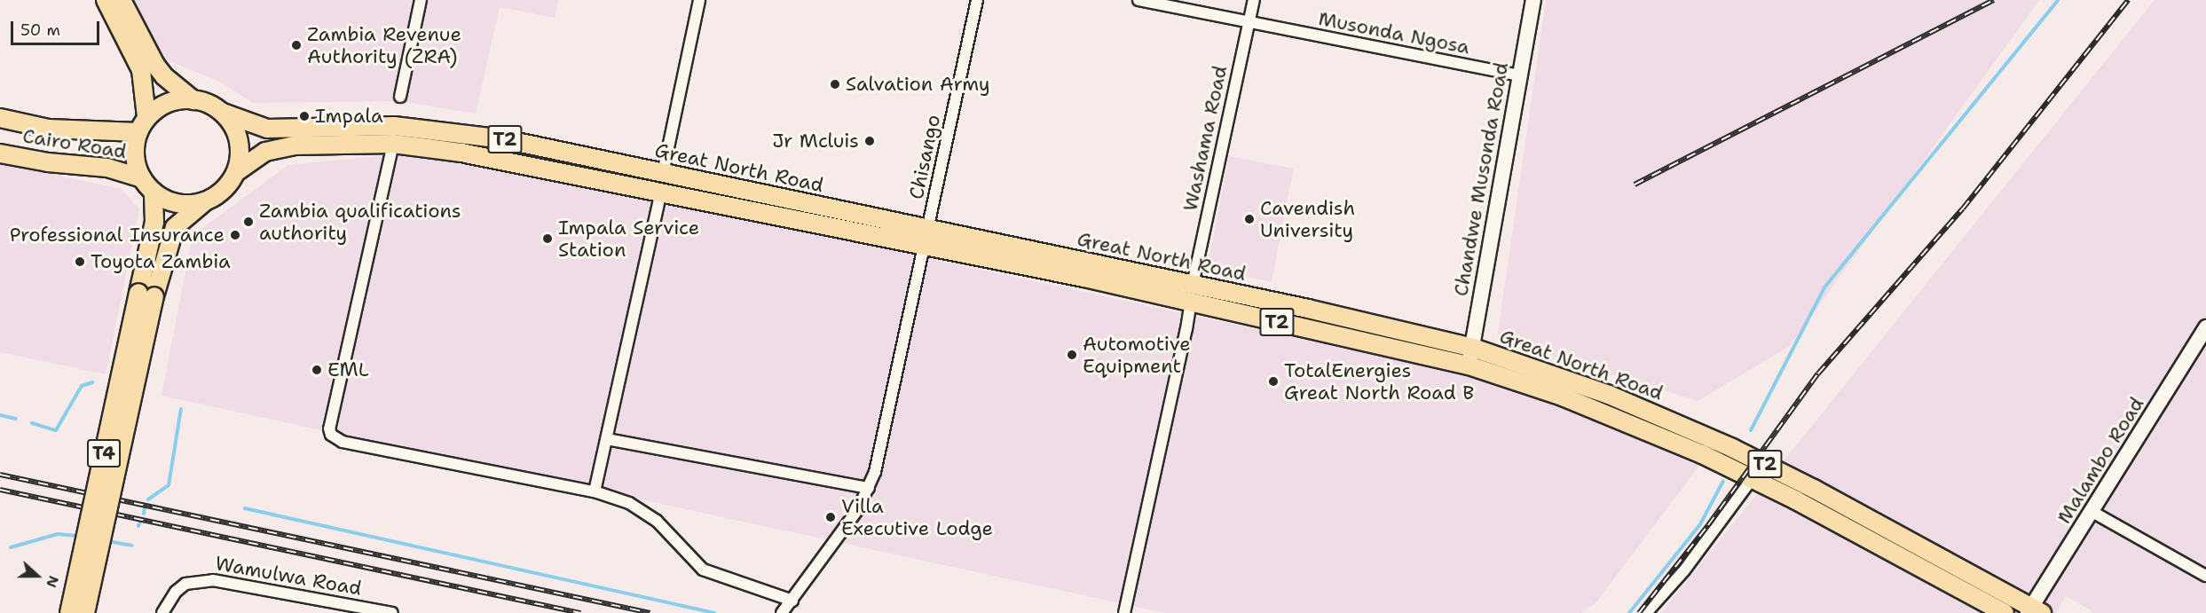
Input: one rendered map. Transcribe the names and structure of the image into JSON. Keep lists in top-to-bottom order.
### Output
{
  "streets": {
    "main road": [
      "T2",
      "Cairo Road",
      "Great North Road",
      "T4"
    ],
    "street": [
      "Musonda Ngosa",
      "Washama Road",
      "Chisango",
      "Chandwe Musonda Road",
      "Malambo Road",
      "Wamulwa Road"
    ]
  },
  "crossings": [
    ["Musonda Ngosa", "Washama Road"],
    ["Musonda Ngosa", "Chandwe Musonda Road"],
    ["Washama Road", "Great North Road"],
    ["Cairo Road", "Great North Road"],
    ["Cairo Road", "T4"],
    ["Chisango", "Great North Road"],
    ["Great North Road", "Chandwe Musonda Road"],
    ["Great North Road", "T4"],
    ["Great North Road", "Malambo Road"]
  ],
  "places": [
    "Zambia Revenue Authority (ZRA)",
    "Salvation Army",
    "Impala",
    "Jr Mcluis",
    "Cavendish University",
    "Zambia qualifications authority",
    "Professional Insurance",
    "Impala Service Station",
    "Toyota Zambia",
    "Automotive Equipment",
    "EML",
    "TotalEnergies Great North Road B",
    "Villa Executive Lodge"
  ],
  "scale_bar": "50 m",
  "north": "right"
}
